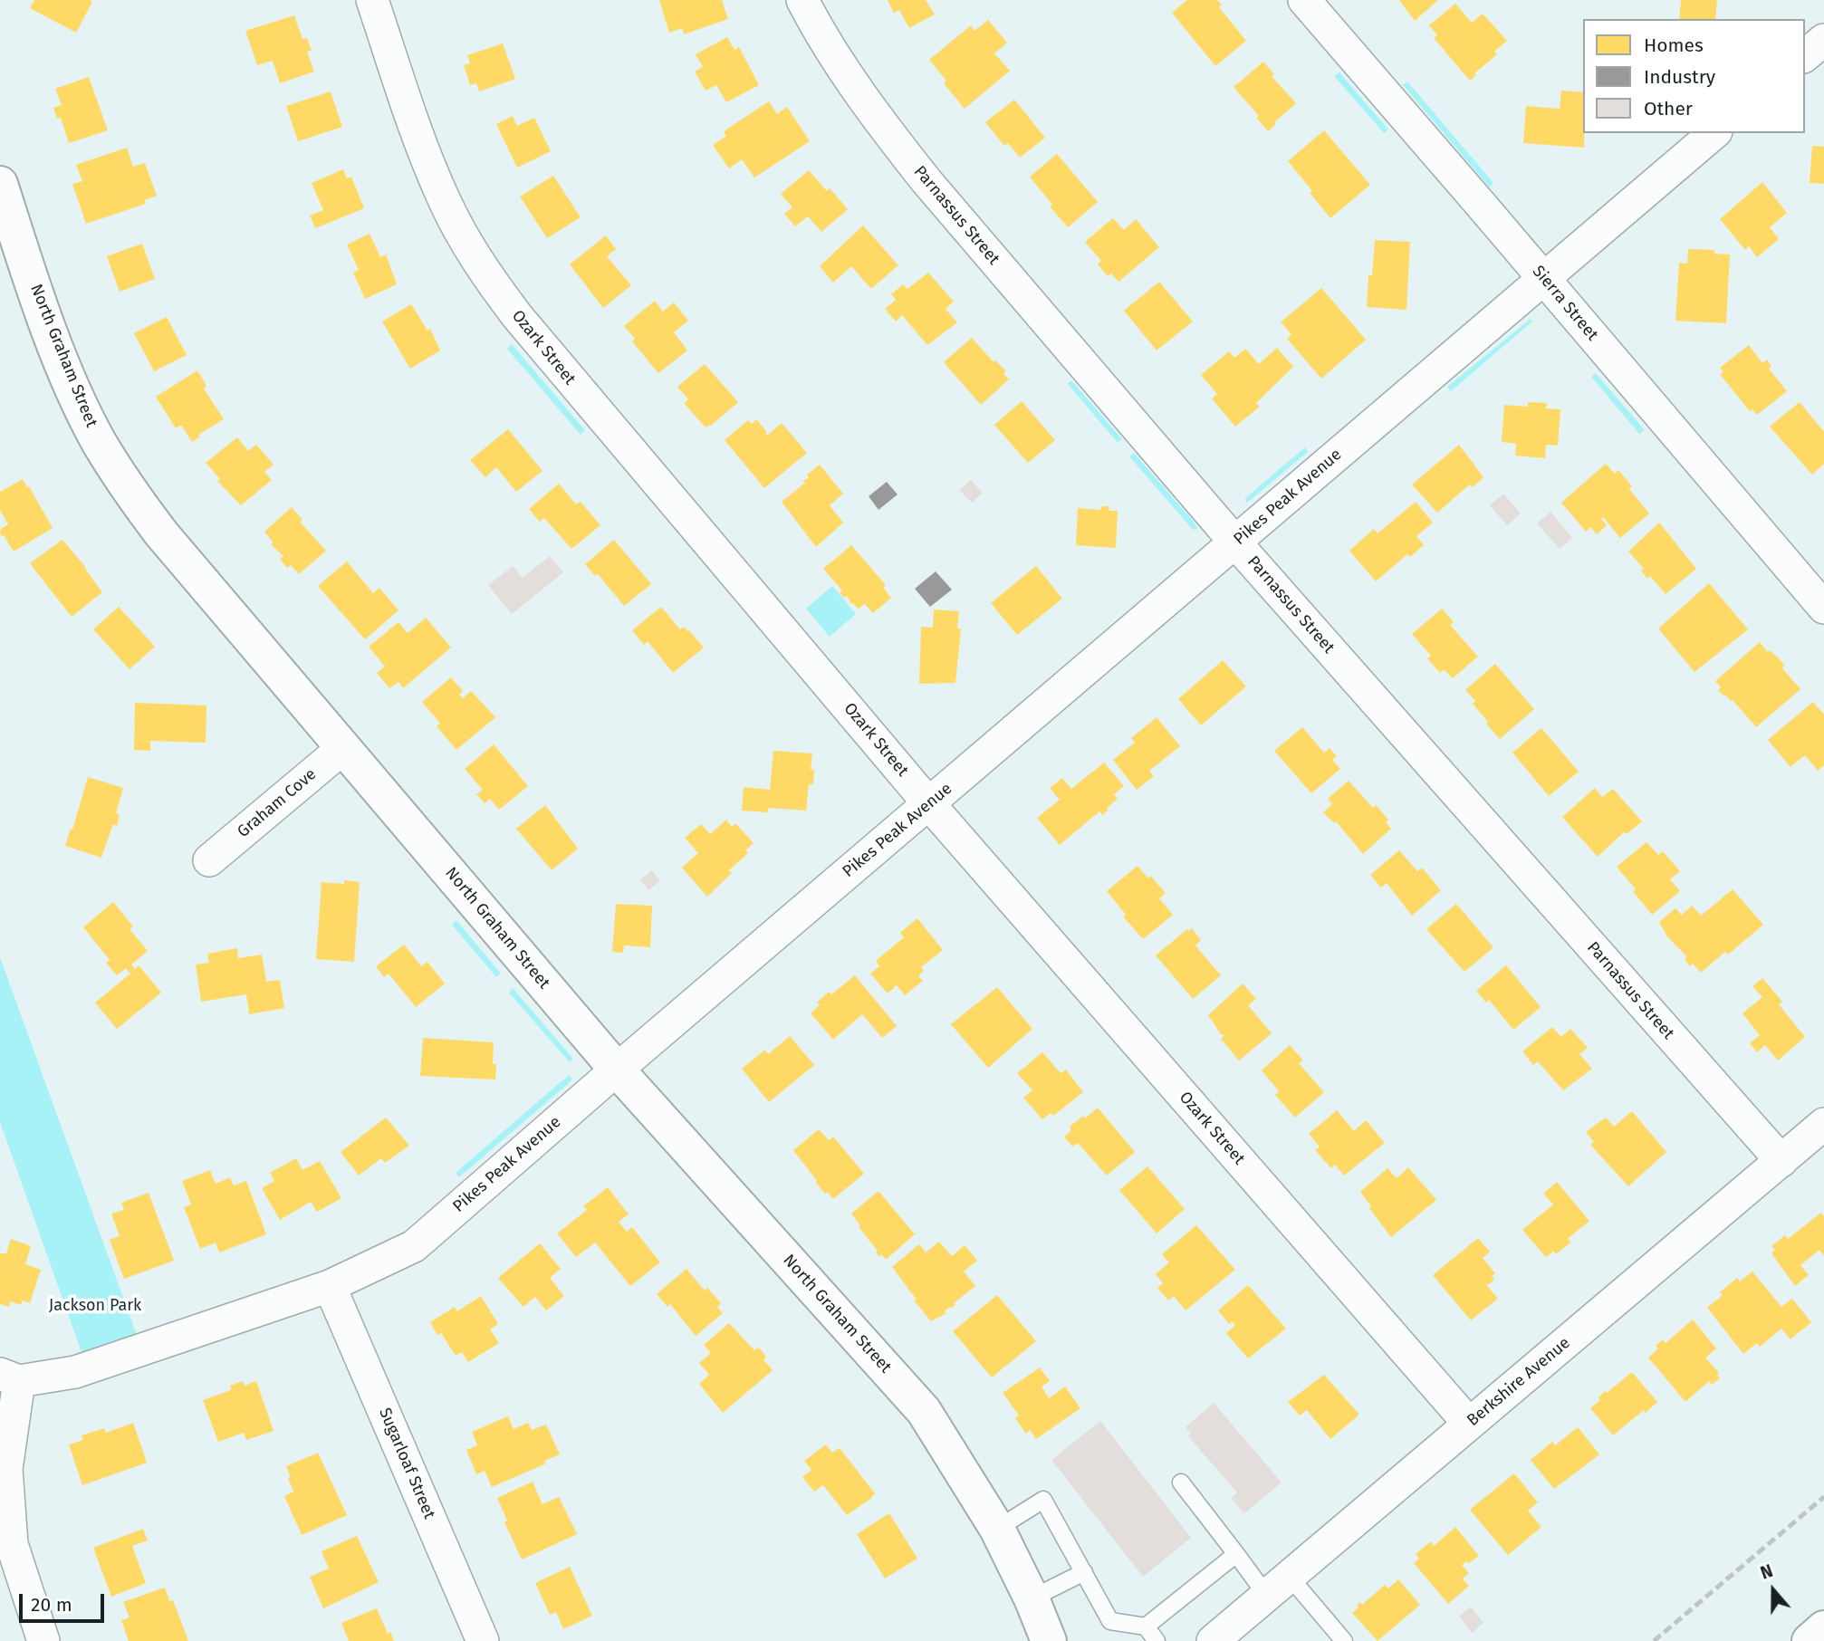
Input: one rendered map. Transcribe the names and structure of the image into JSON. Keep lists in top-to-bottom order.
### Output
{
  "streets": {
    "main road": ["North Graham Street"],
    "street": [
      "Parnassus Street",
      "Sierra Street",
      "Ozark Street",
      "Pikes Peak Avenue",
      "Graham Cove",
      "Berkshire Avenue",
      "Sugarloaf Street"
    ]
  },
  "crossings": [
    ["Parnassus Street", "Pikes Peak Avenue"],
    ["Parnassus Street", "Berkshire Avenue"],
    ["Sierra Street", "Pikes Peak Avenue"],
    ["Ozark Street", "Pikes Peak Avenue"],
    ["Ozark Street", "Berkshire Avenue"],
    ["North Graham Street", "Pikes Peak Avenue"],
    ["North Graham Street", "Graham Cove"],
    ["Pikes Peak Avenue", "Sugarloaf Street"]
  ],
  "parks": ["Jackson Park"],
  "legend": ["Homes", "Industry", "Other"],
  "scale_bar": "20 m",
  "north": "top"
}
